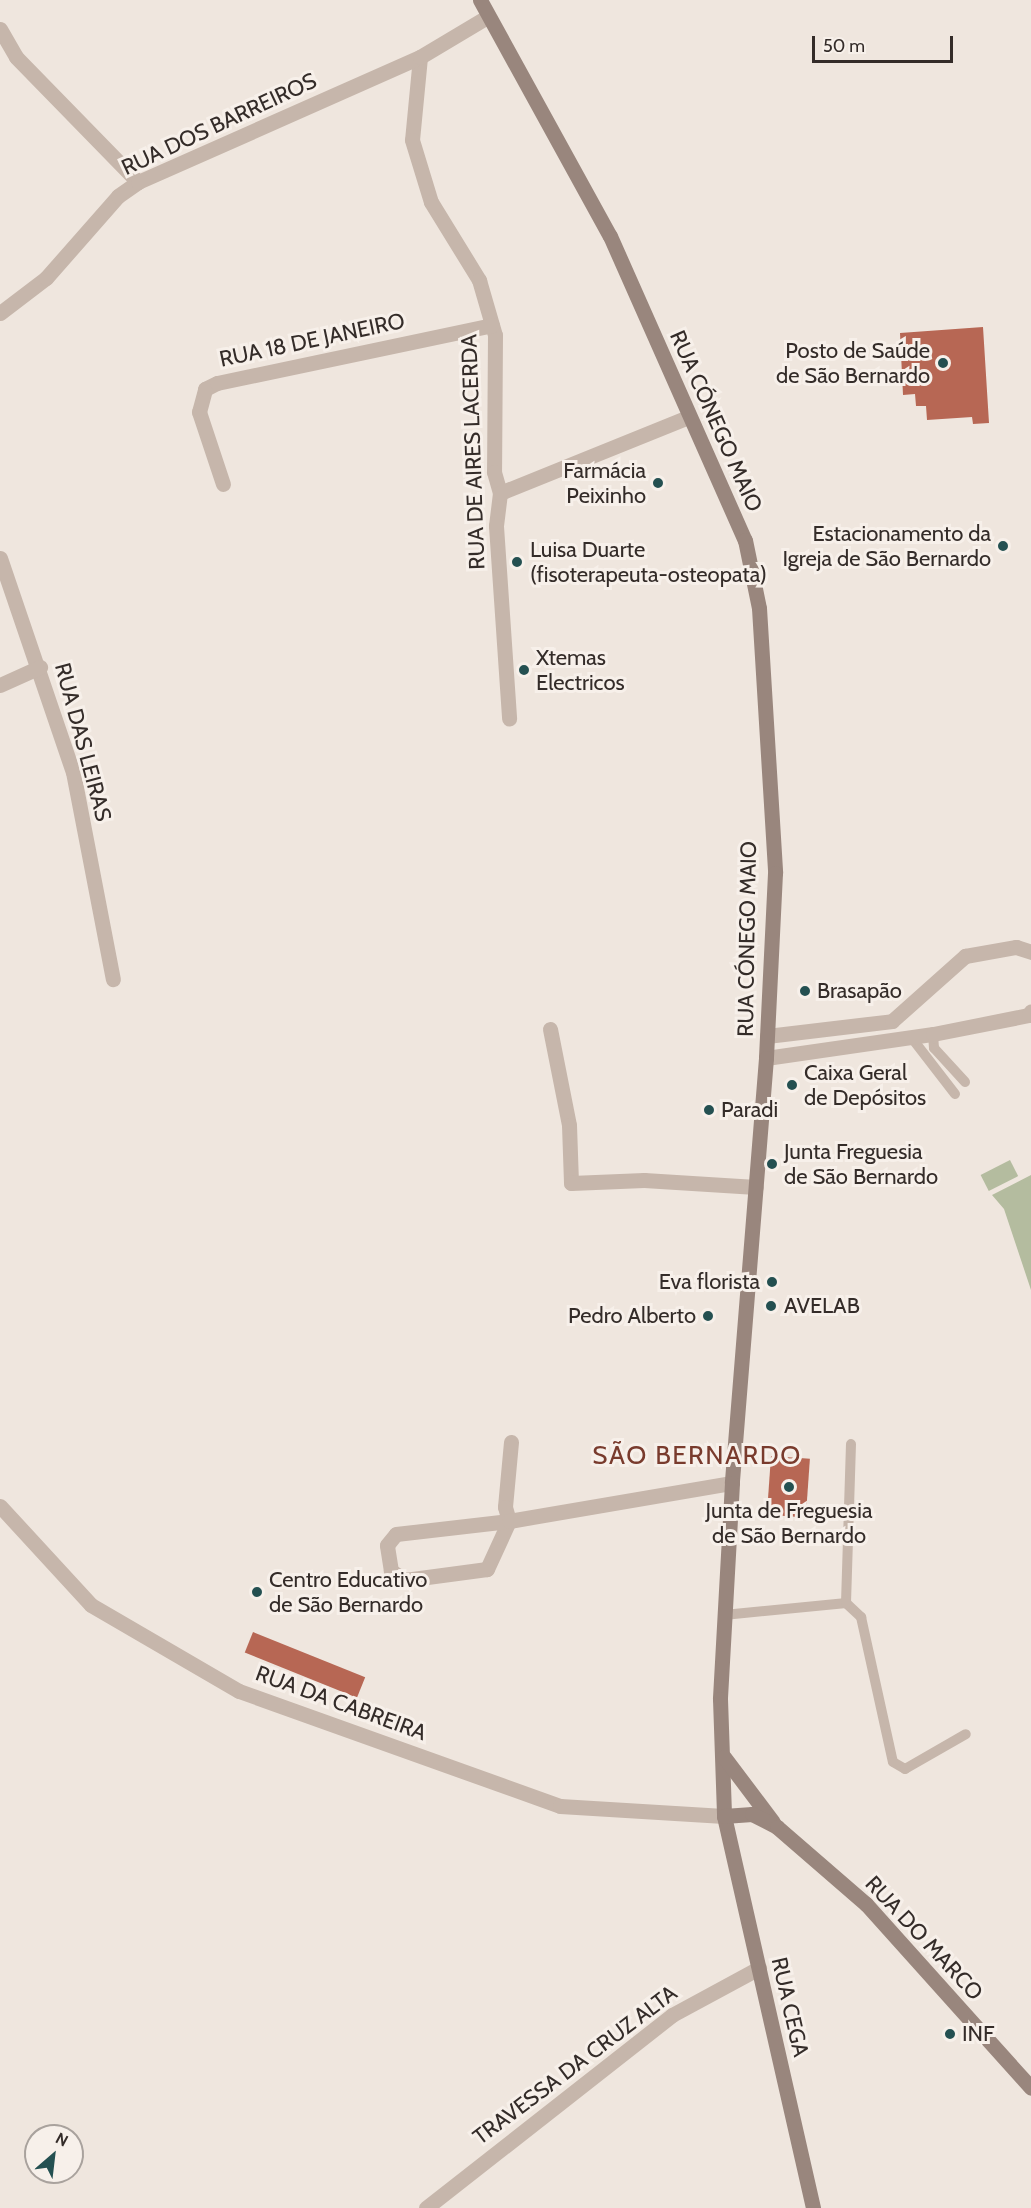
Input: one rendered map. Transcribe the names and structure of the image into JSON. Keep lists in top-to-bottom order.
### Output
{
  "streets": {
    "main road": ["RUA CÓNEGO MAIO", "RUA DO MARCO", "RUA CEGA"],
    "street": [
      "RUA DOS BARREIROS",
      "RUA 18 DE JANEIRO",
      "RUA DE AIRES LACERDA",
      "RUA DAS LEIRAS",
      "RUA DA CABREIRA",
      "TRAVESSA DA CRUZ ALTA"
    ]
  },
  "crossings": [
    ["RUA DOS BARREIROS", "RUA CÓNEGO MAIO"],
    ["RUA DOS BARREIROS", "RUA DE AIRES LACERDA"],
    ["RUA 18 DE JANEIRO", "RUA DE AIRES LACERDA"],
    ["RUA CÓNEGO MAIO", "RUA DA CABREIRA"],
    ["RUA CÓNEGO MAIO", "RUA CEGA"],
    ["RUA DA CABREIRA", "RUA CEGA"],
    ["RUA CEGA", "TRAVESSA DA CRUZ ALTA"]
  ],
  "districts": ["SÃO BERNARDO"],
  "places": [
    "Posto de Saúde de São Bernardo",
    "Farmácia Peixinho",
    "Estacionamento da Igreja de São Bernardo",
    "Luisa Duarte (fisoterapeuta-osteopata)",
    "Xtemas Electricos",
    "Brasapão",
    "Caixa Geral de Depósitos",
    "Paradi",
    "Junta Freguesia de São Bernardo",
    "Eva florista",
    "AVELAB",
    "Pedro Alberto",
    "Junta de Freguesia de São Bernardo",
    "Centro Educativo de São Bernardo",
    "INF"
  ],
  "scale_bar": "50 m",
  "north": "top right"
}
